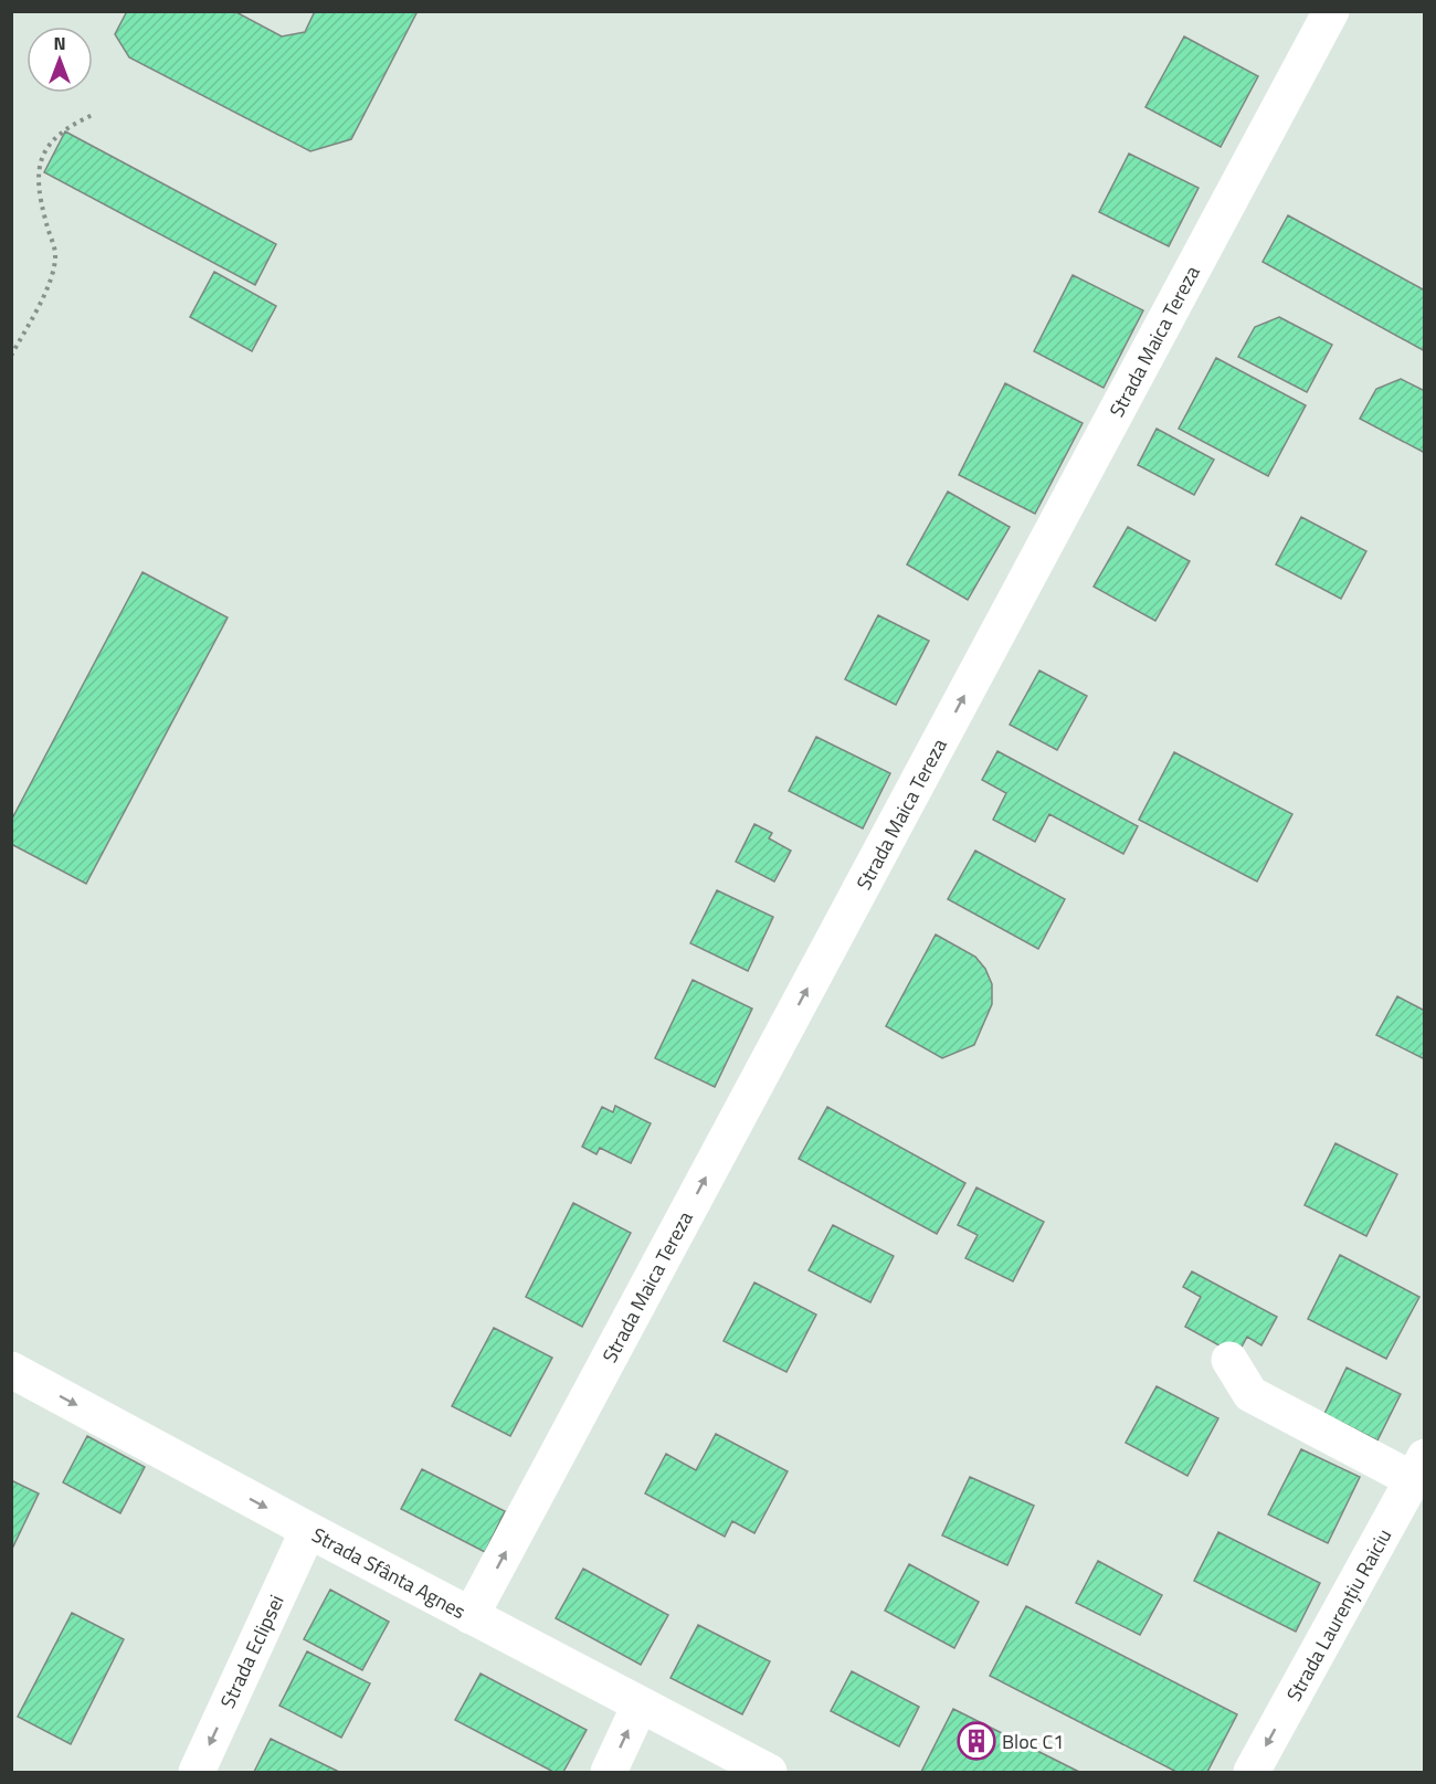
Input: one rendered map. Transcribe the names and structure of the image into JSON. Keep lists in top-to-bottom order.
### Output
{
  "streets": {
    "street": [
      "Strada Maica Tereza",
      "Strada Sfânta Agnes",
      "Strada Laurențiu Raiciu",
      "Strada Eclipsei"
    ]
  },
  "crossings": [
    ["Strada Maica Tereza", "Strada Sfânta Agnes"],
    ["Strada Sfânta Agnes", "Strada Eclipsei"]
  ],
  "one_way": [
    "Strada Maica Tereza",
    "Strada Sfânta Agnes",
    "Strada Laurențiu Raiciu",
    "Strada Eclipsei"
  ],
  "places": {
    "building": ["Bloc C1"]
  },
  "north": "top"
}
